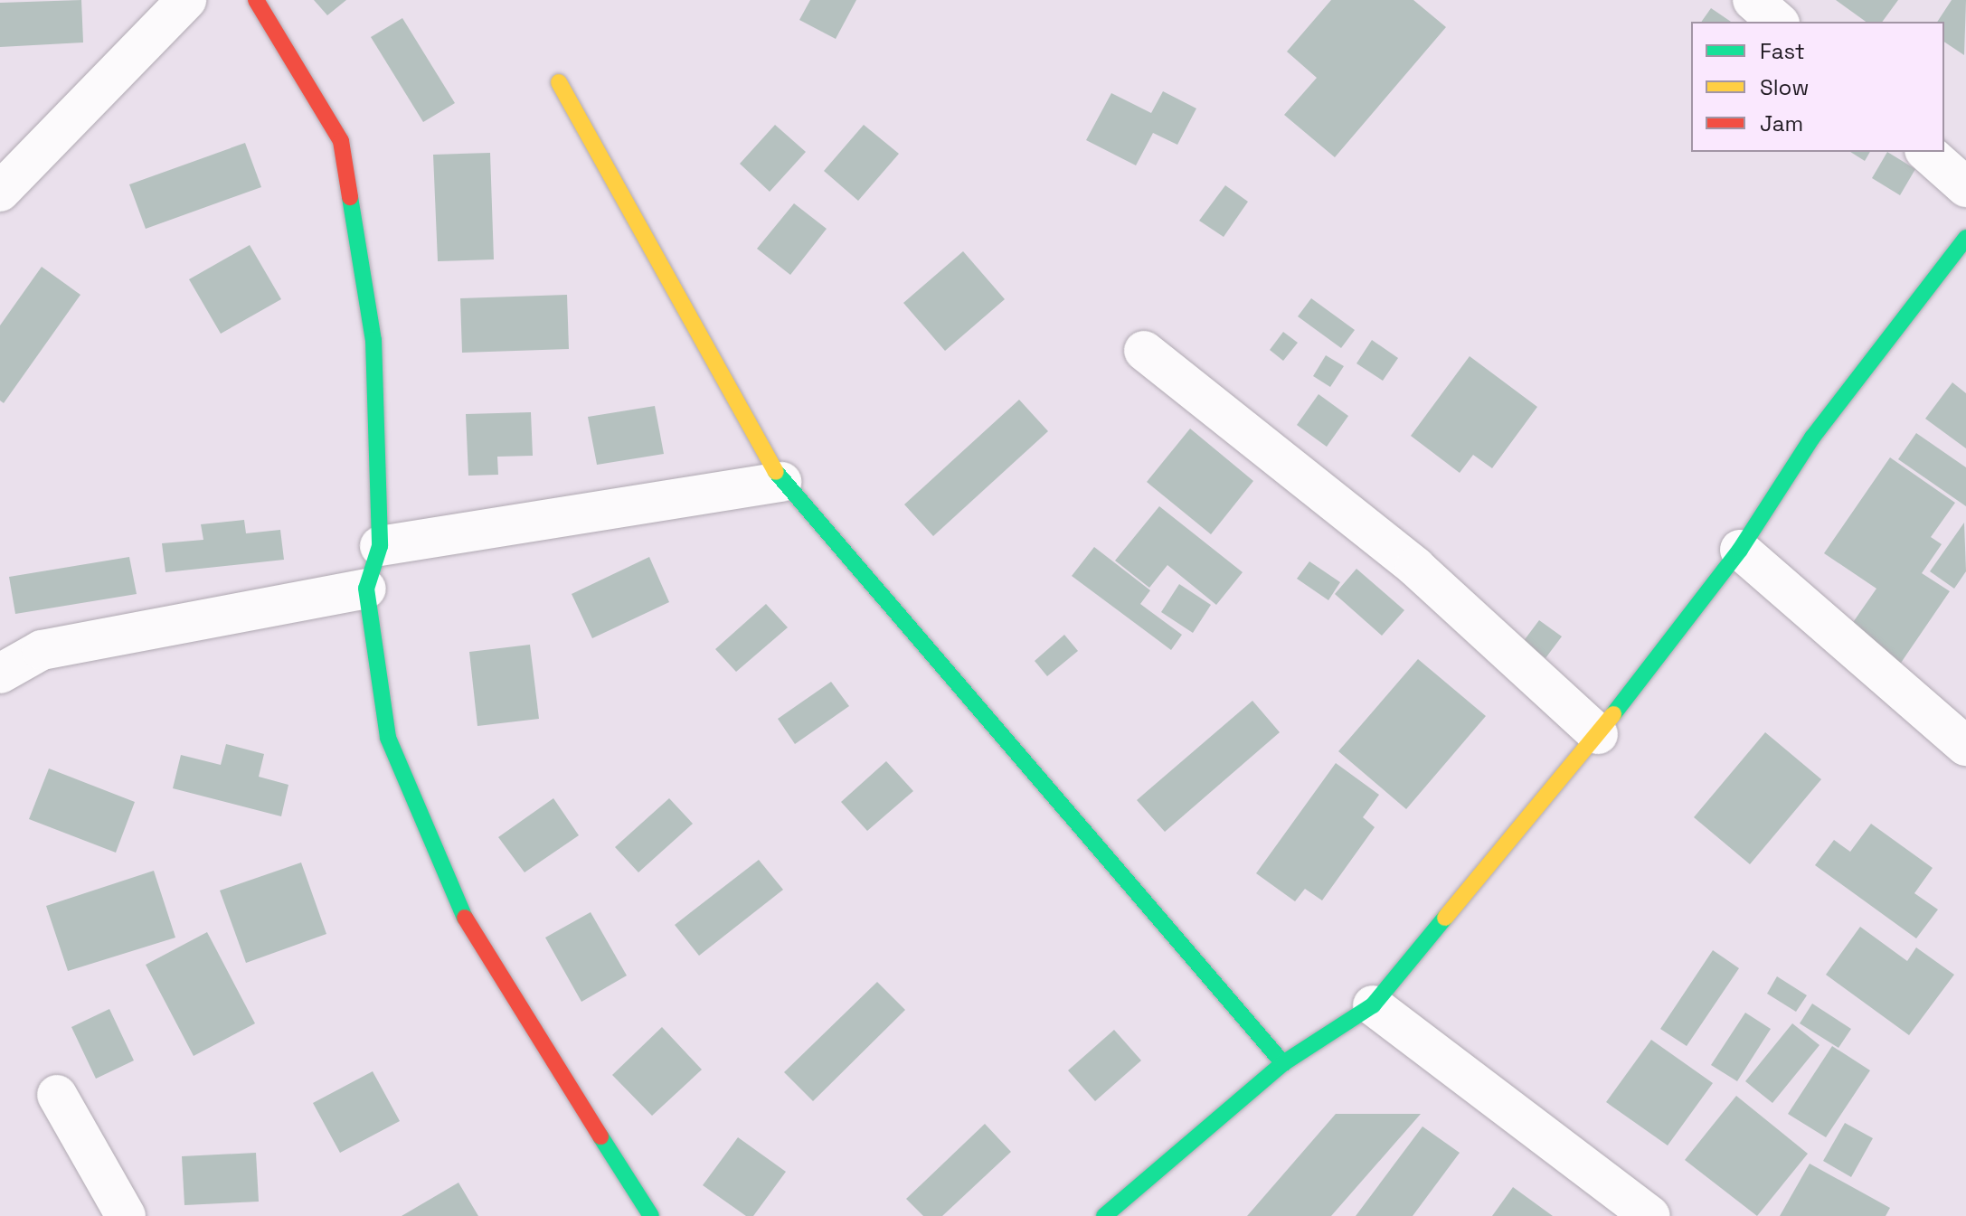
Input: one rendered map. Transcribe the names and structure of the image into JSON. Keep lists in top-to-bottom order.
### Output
{
  "legend": ["Fast", "Slow", "Jam"]
}
